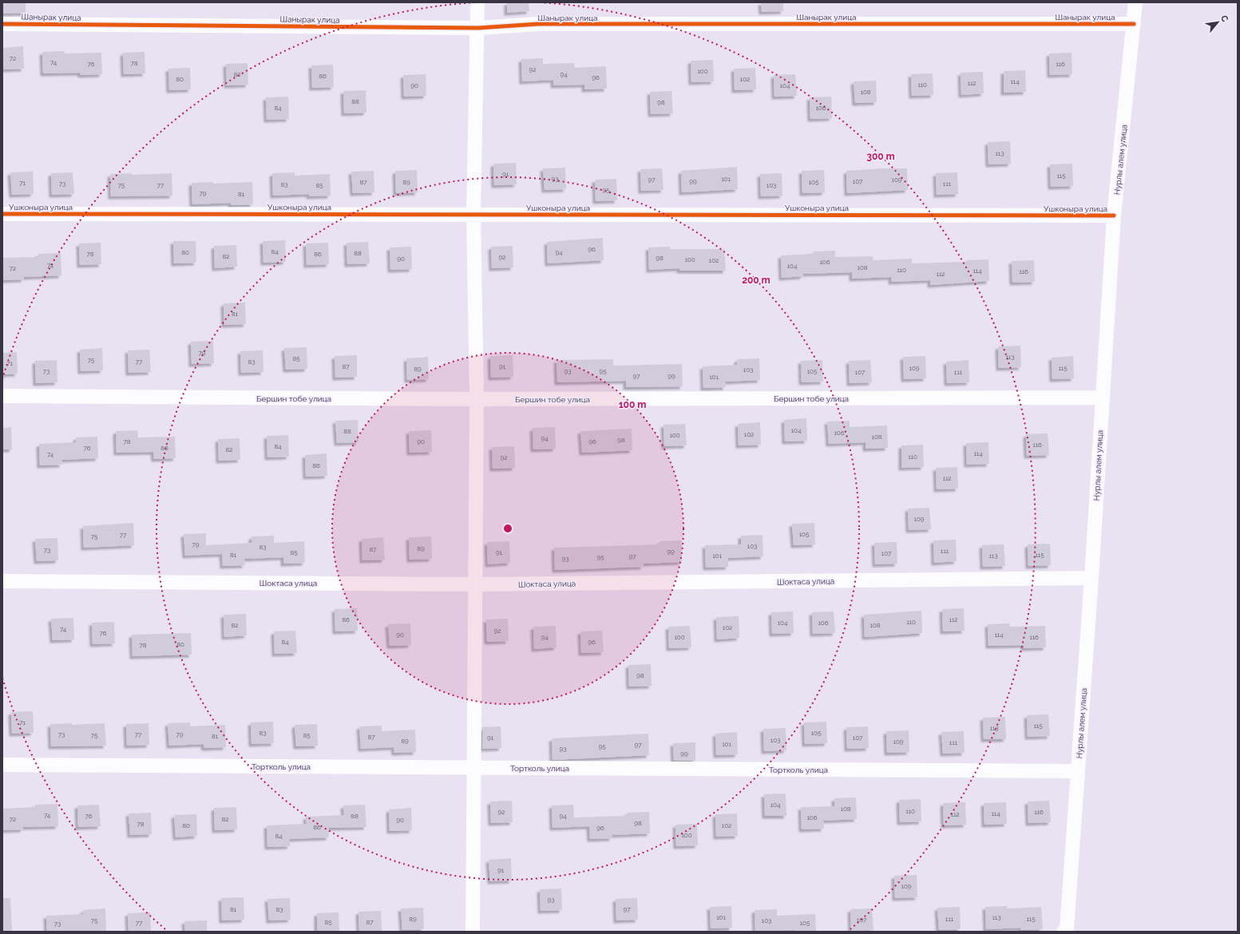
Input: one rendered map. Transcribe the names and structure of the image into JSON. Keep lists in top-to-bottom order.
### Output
{
  "streets": {
    "street": [
      "Шанырак улица",
      "Нурлы алем улица",
      "Ушконыра улица",
      "Бершин тобе улица",
      "Шоктаса улица",
      "Тортколь улица"
    ]
  },
  "crossings": [
    ["Шанырак улица", "Нурлы алем улица"],
    ["Нурлы алем улица", "Ушконыра улица"],
    ["Нурлы алем улица", "Бершин тобе улица"],
    ["Нурлы алем улица", "Шоктаса улица"],
    ["Нурлы алем улица", "Тортколь улица"]
  ],
  "house_numbers": [
    "72",
    "74",
    "78",
    "76",
    "116",
    "92",
    "100",
    "82",
    "94",
    "86",
    "96",
    "80",
    "102",
    "114",
    "112",
    "110",
    "90",
    "104",
    "108",
    "88",
    "98",
    "84",
    "106",
    "113",
    "91",
    "115",
    "93",
    "101",
    "97",
    "109",
    "99",
    "107",
    "87",
    "89",
    "105",
    "71",
    "73",
    "111",
    "83",
    "75",
    "77",
    "85",
    "103",
    "95",
    "79",
    "81",
    "96",
    "84",
    "80",
    "94",
    "88",
    "78",
    "86",
    "82",
    "92",
    "98",
    "90",
    "100",
    "102",
    "106",
    "74",
    "104",
    "108",
    "72",
    "110",
    "114",
    "116",
    "112",
    "81",
    "79",
    "113",
    "85",
    "75",
    "77",
    "83",
    "71",
    "87",
    "91",
    "109",
    "115",
    "89",
    "103",
    "73",
    "93",
    "95",
    "105",
    "107",
    "111",
    "97",
    "99",
    "101",
    "104",
    "88",
    "106",
    "102",
    "100",
    "108",
    "94",
    "98",
    "78",
    "90",
    "96",
    "116",
    "84",
    "76",
    "80",
    "82",
    "114",
    "74",
    "110",
    "92",
    "86",
    "112",
    "109",
    "105",
    "77",
    "75",
    "79",
    "103",
    "83",
    "89",
    "87",
    "73",
    "111",
    "99",
    "85",
    "91",
    "107",
    "81",
    "115",
    "101",
    "113",
    "97",
    "95",
    "93",
    "86",
    "112",
    "110",
    "104",
    "106",
    "82",
    "108",
    "102",
    "74",
    "92",
    "76",
    "90",
    "114",
    "94",
    "100",
    "116",
    "84",
    "96",
    "80",
    "78",
    "98",
    "71",
    "115",
    "113",
    "83",
    "105",
    "73",
    "77",
    "79",
    "75",
    "85",
    "81",
    "87",
    "91",
    "107",
    "103",
    "89",
    "109",
    "111",
    "101",
    "97",
    "95",
    "93",
    "99",
    "104",
    "108",
    "110",
    "92",
    "116",
    "114",
    "112",
    "74",
    "76",
    "88",
    "94",
    "106",
    "72",
    "82",
    "90",
    "98",
    "78",
    "80",
    "102",
    "86",
    "96",
    "100",
    "84",
    "91",
    "109",
    "93",
    "81",
    "83",
    "97",
    "101",
    "113",
    "89",
    "111",
    "115",
    "107",
    "75",
    "103",
    "85",
    "87",
    "77",
    "105",
    "73"
  ],
  "north": "top right",
  "rings": ["300 m", "200 m", "100 m"]
}
